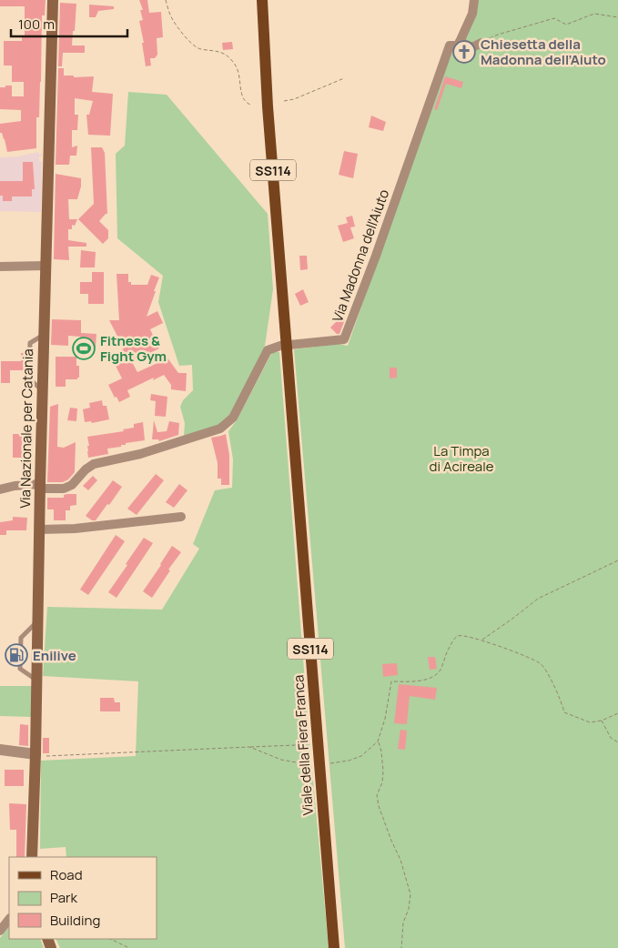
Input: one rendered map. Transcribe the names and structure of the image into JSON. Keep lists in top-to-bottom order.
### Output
{
  "streets": {
    "main road": ["SS114", "Via Nazionale per Catania", "Viale della Fiera Franca"],
    "street": ["Via Madonna dell'Aiuto"]
  },
  "crossings": [
    ["Via Madonna dell'Aiuto", "Via Nazionale per Catania"]
  ],
  "parks": ["La Timpa di Acireale"],
  "places": {
    "church": ["Chiesetta della Madonna dell’Aiuto"],
    "sports": ["Fitness & Fight Gym"],
    "fuel station": ["Enilive"]
  },
  "legend": ["Road", "Park", "Building"],
  "scale_bar": "100 m"
}
